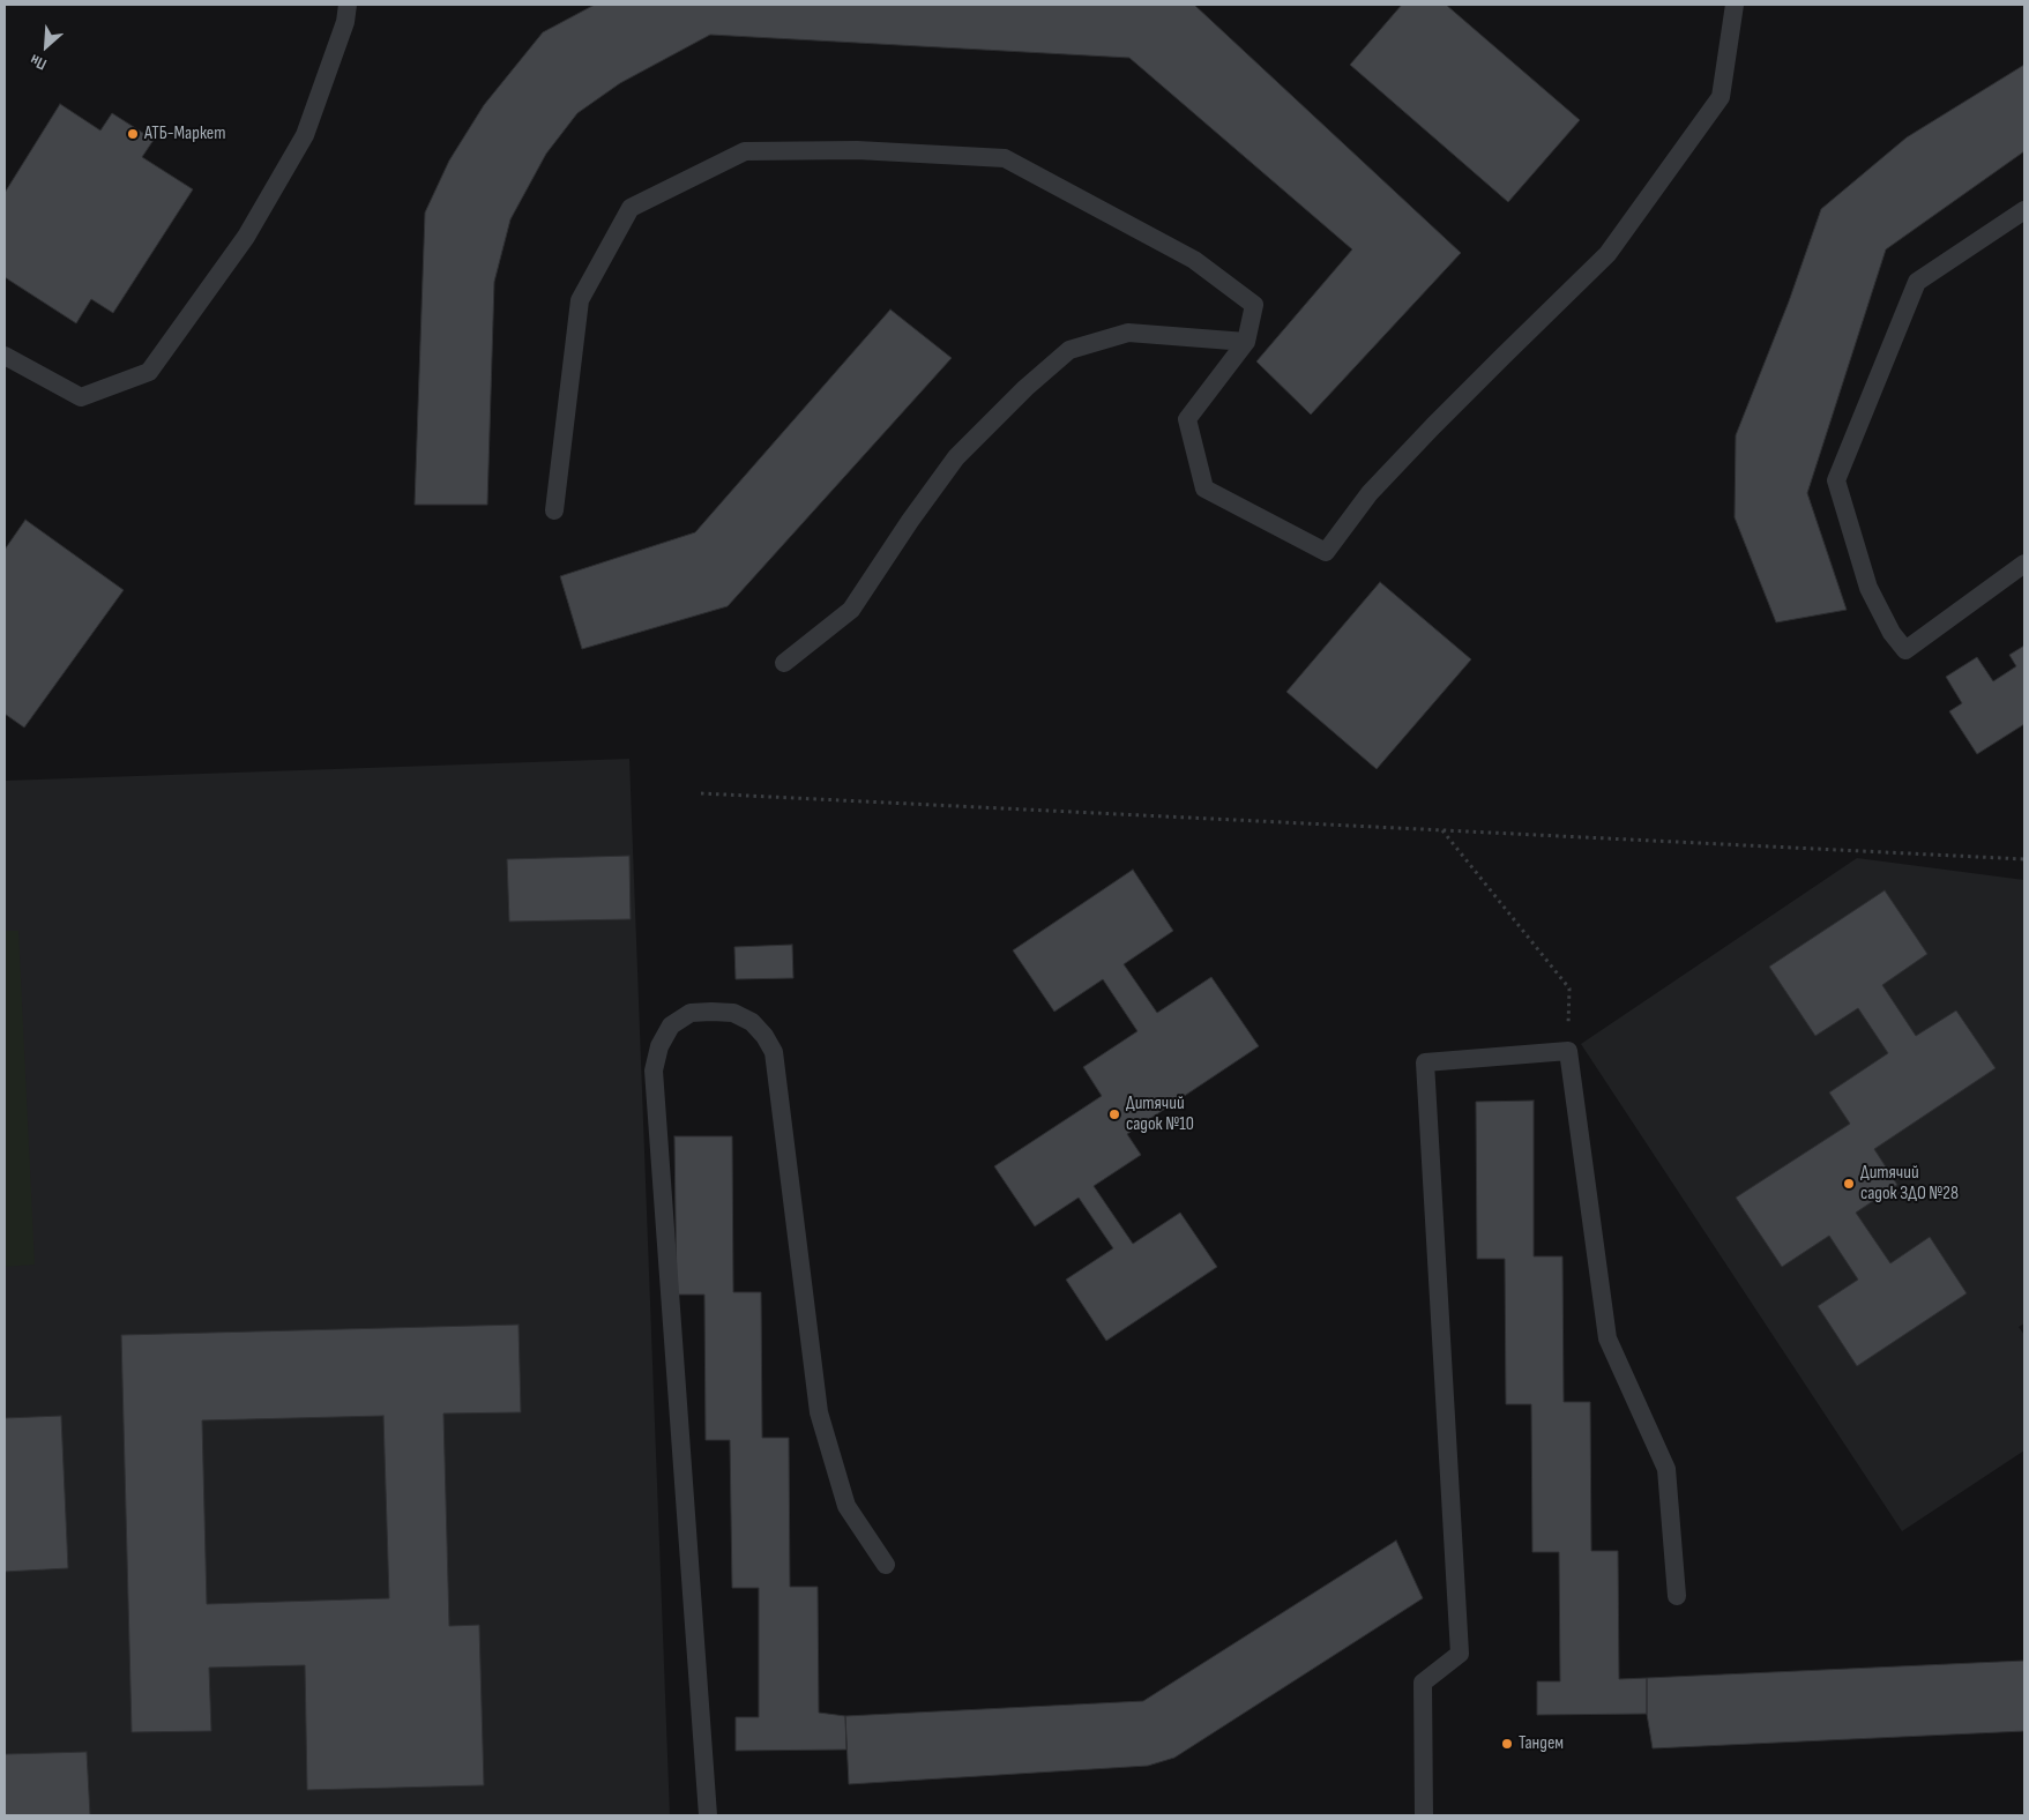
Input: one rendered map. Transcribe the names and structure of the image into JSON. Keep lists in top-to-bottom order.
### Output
{
  "places": [
    "АТБ-Маркет",
    "Дитячий садок №10",
    "Дитячий садок ЗДО №28",
    "Тандем"
  ],
  "north": "bottom left"
}
